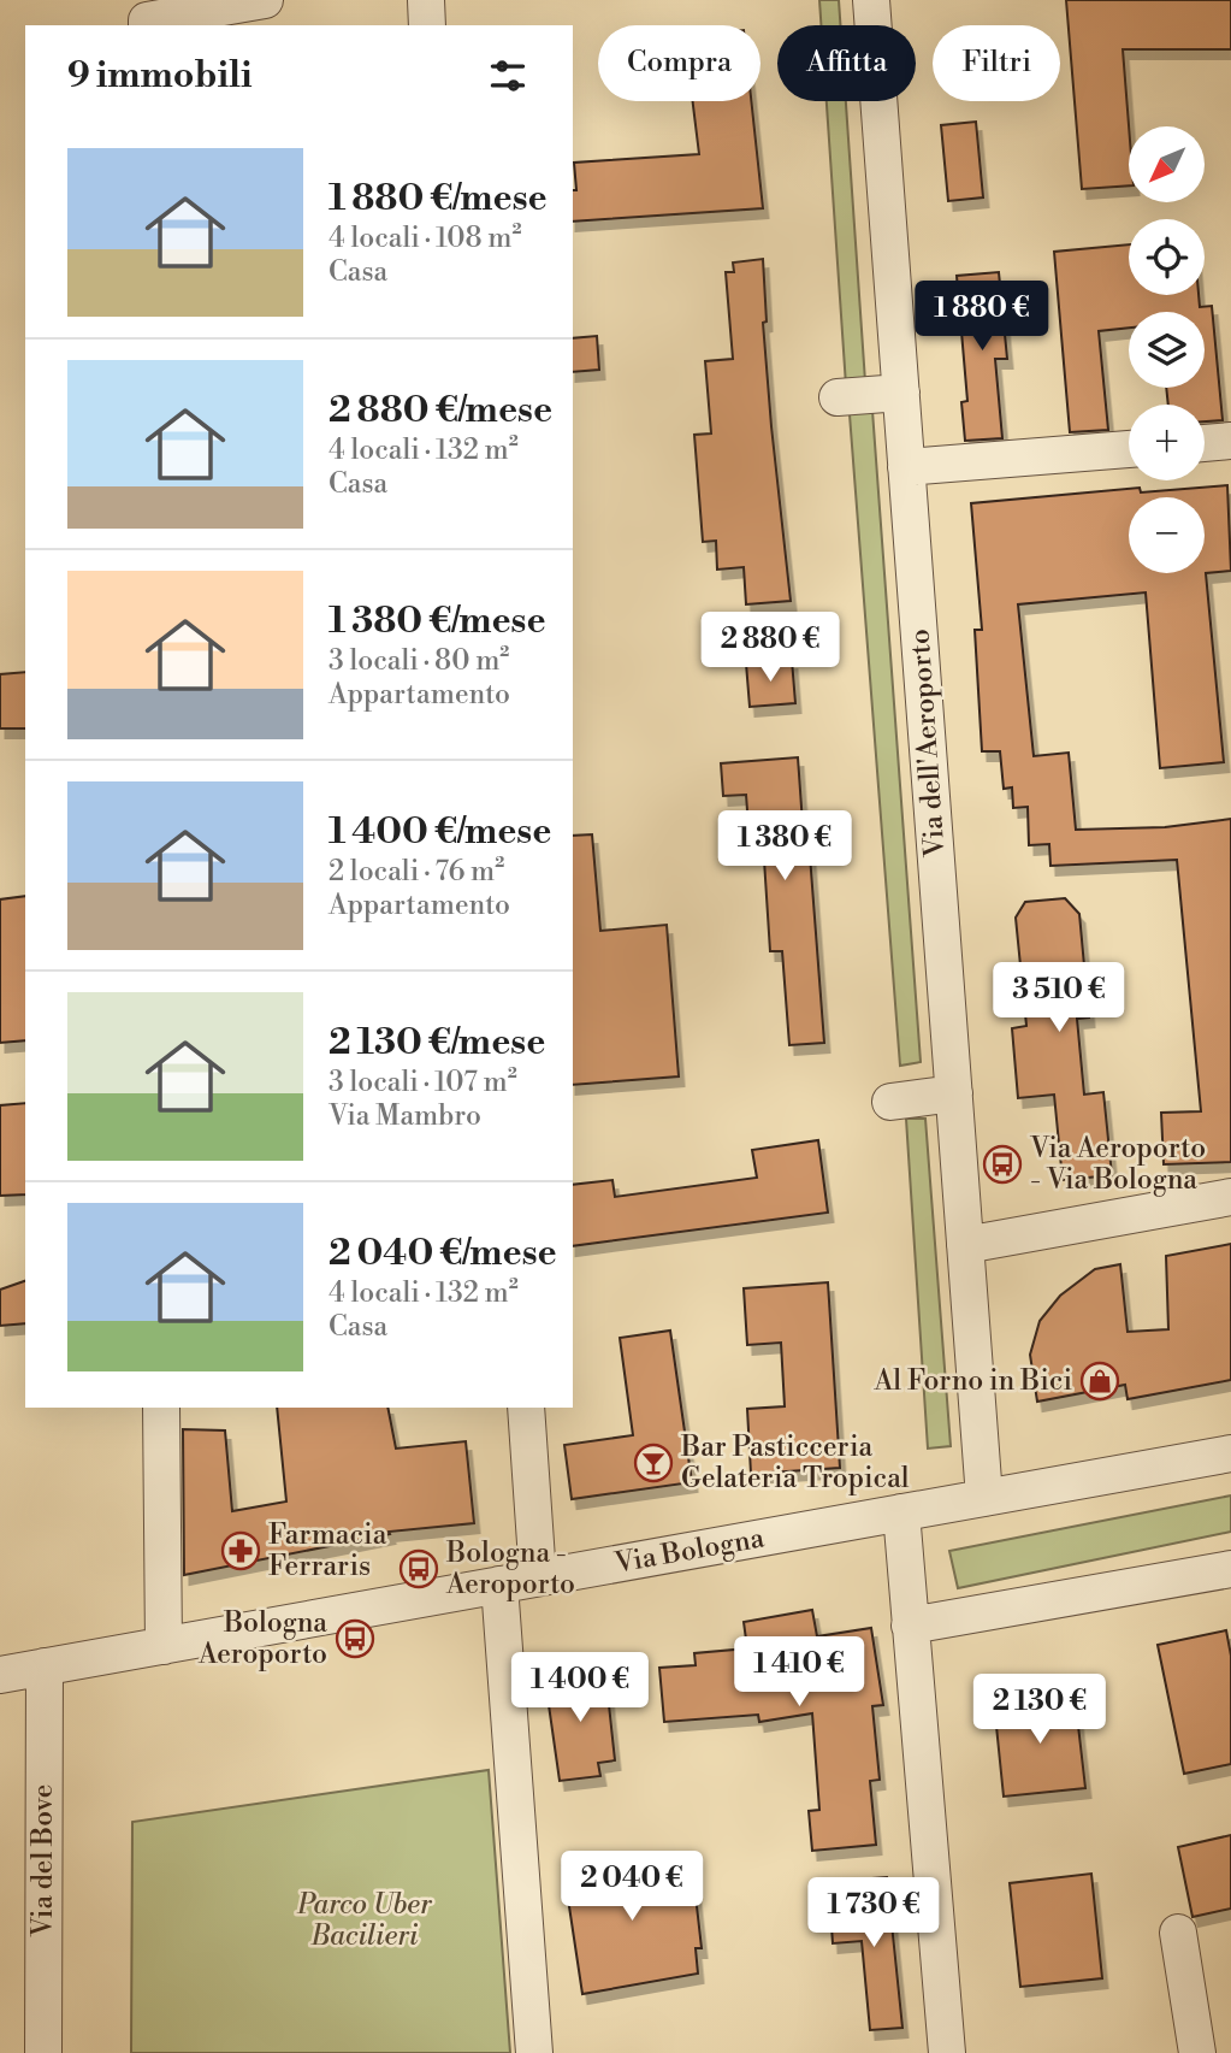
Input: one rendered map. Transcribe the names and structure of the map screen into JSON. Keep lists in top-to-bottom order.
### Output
{
  "streets": {
    "street": ["Via dell'Aeroporto", "Via Bologna", "Via del Bove"]
  },
  "crossings": [
    ["Via dell'Aeroporto", "Via Bologna"],
    ["Via Bologna", "Via del Bove"]
  ],
  "parks": ["Parco Uber Bacilieri"],
  "places": {
    "bus stop": ["Via Aeroporto - Via Bologna", "Bologna - Aeroporto", "Bologna Aeroporto"],
    "shop": ["Al Forno in Bici"],
    "bar": ["Bar Pasticceria Gelateria Tropical"],
    "pharmacy": ["Farmacia Ferraris"]
  },
  "north": "bottom left",
  "page": {
    "chip": ["Compra", "Affitta", "Filtri"],
    "heading": "9 immobili",
    "map_buttons": ["+", "−"],
    "list": [
      {
        "name": "1 880 €/mese",
        "note": "4 locali · 108 m² · Casa"
      },
      {
        "name": "2 880 €/mese",
        "note": "4 locali · 132 m² · Casa"
      },
      {
        "name": "1 380 €/mese",
        "note": "3 locali · 80 m² · Appartamento"
      },
      {
        "name": "1 400 €/mese",
        "note": "2 locali · 76 m² · Appartamento"
      },
      {
        "name": "2 130 €/mese",
        "note": "3 locali · 107 m² · Via Mambro"
      },
      {
        "name": "2 040 €/mese",
        "note": "4 locali · 132 m² · Casa"
      }
    ],
    "price": [
      "1 880 €",
      "2 880 €",
      "1 380 €",
      "3 510 €",
      "1 410 €",
      "1 400 €",
      "2 130 €",
      "2 040 €",
      "1 730 €"
    ]
  }
}
